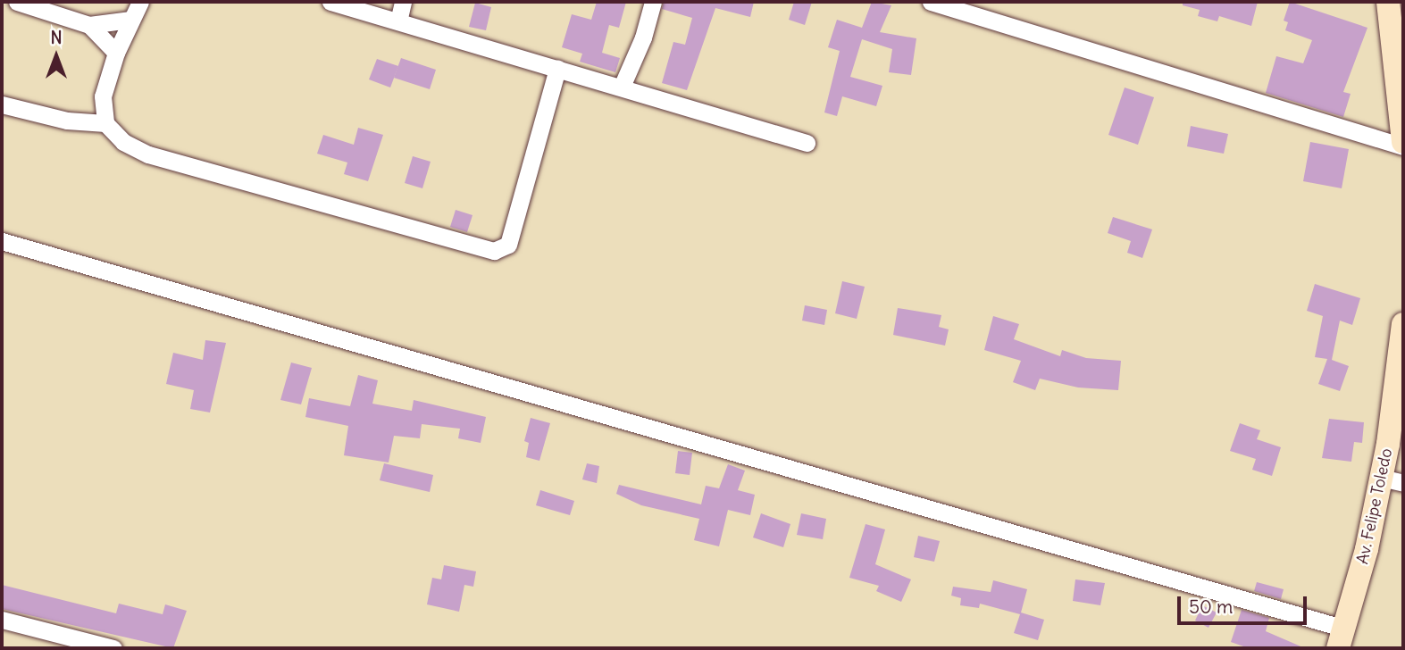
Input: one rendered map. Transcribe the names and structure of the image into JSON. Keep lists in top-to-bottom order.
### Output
{
  "streets": {
    "main road": ["Av. Felipe Toledo"]
  },
  "scale_bar": "50 m",
  "north": "top"
}
